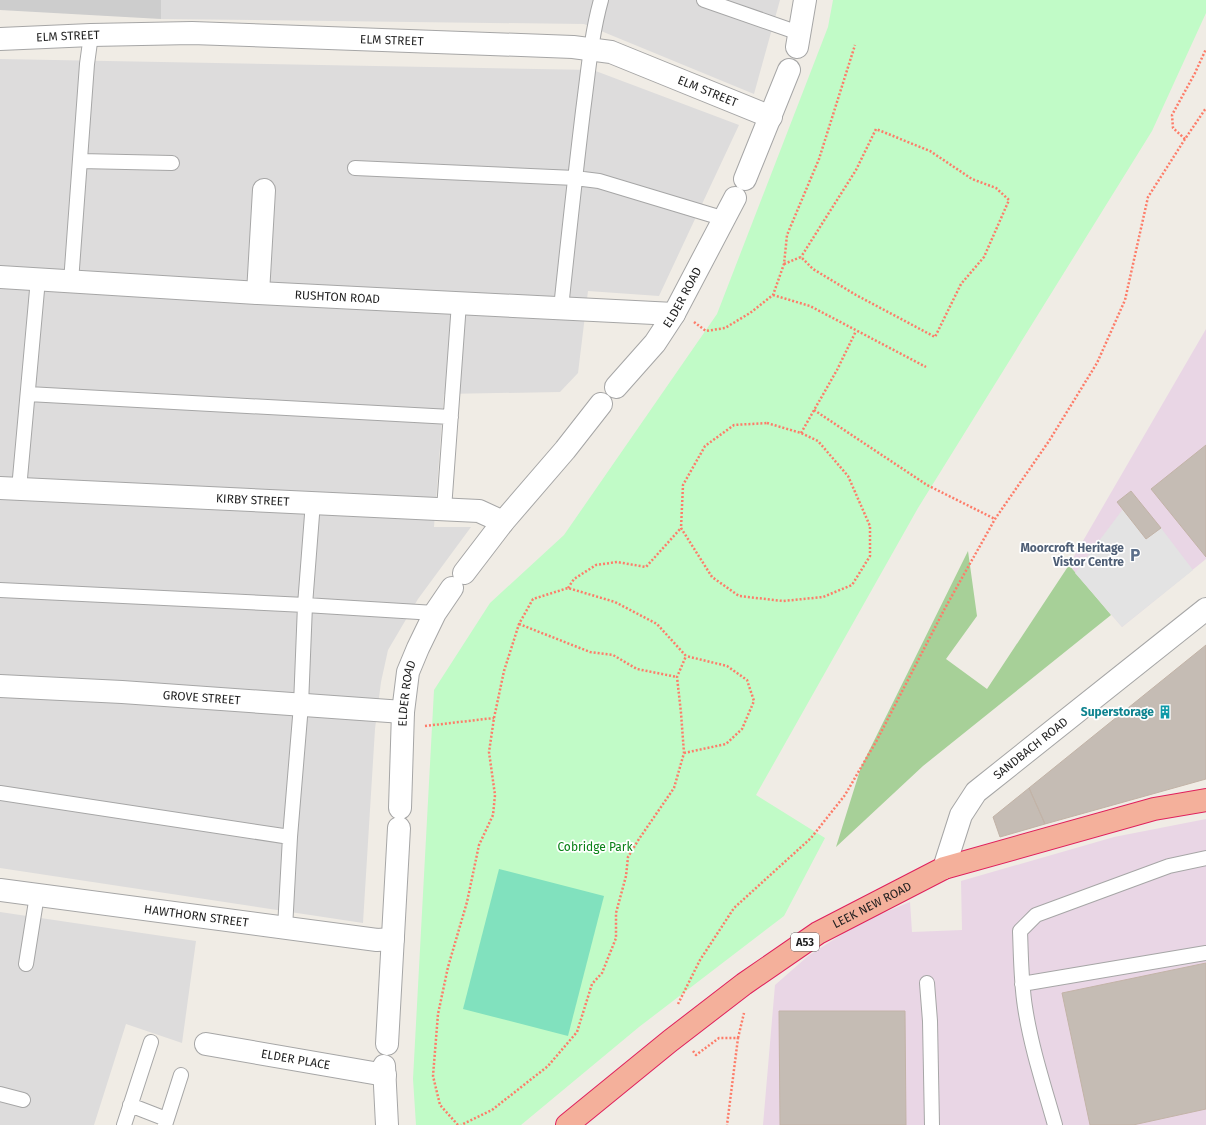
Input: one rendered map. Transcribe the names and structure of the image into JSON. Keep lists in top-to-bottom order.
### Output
{
  "streets": {
    "highway": ["LEEK NEW ROAD", "A53"],
    "street": [
      "ELM STREET",
      "RUSHTON ROAD",
      "ELDER ROAD",
      "KIRBY STREET",
      "GROVE STREET",
      "SANDBACH ROAD",
      "HAWTHORN STREET",
      "ELDER PLACE"
    ]
  },
  "crossings": [
    ["RUSHTON ROAD", "ELDER ROAD"],
    ["ELDER ROAD", "KIRBY STREET"],
    ["ELDER ROAD", "GROVE STREET"],
    ["ELDER ROAD", "HAWTHORN STREET"],
    ["SANDBACH ROAD", "LEEK NEW ROAD"]
  ],
  "parks": ["Cobridge Park"],
  "places": {
    "parking": ["Moorcroft Heritage Vistor Centre"],
    "building": ["Superstorage"]
  }
}
